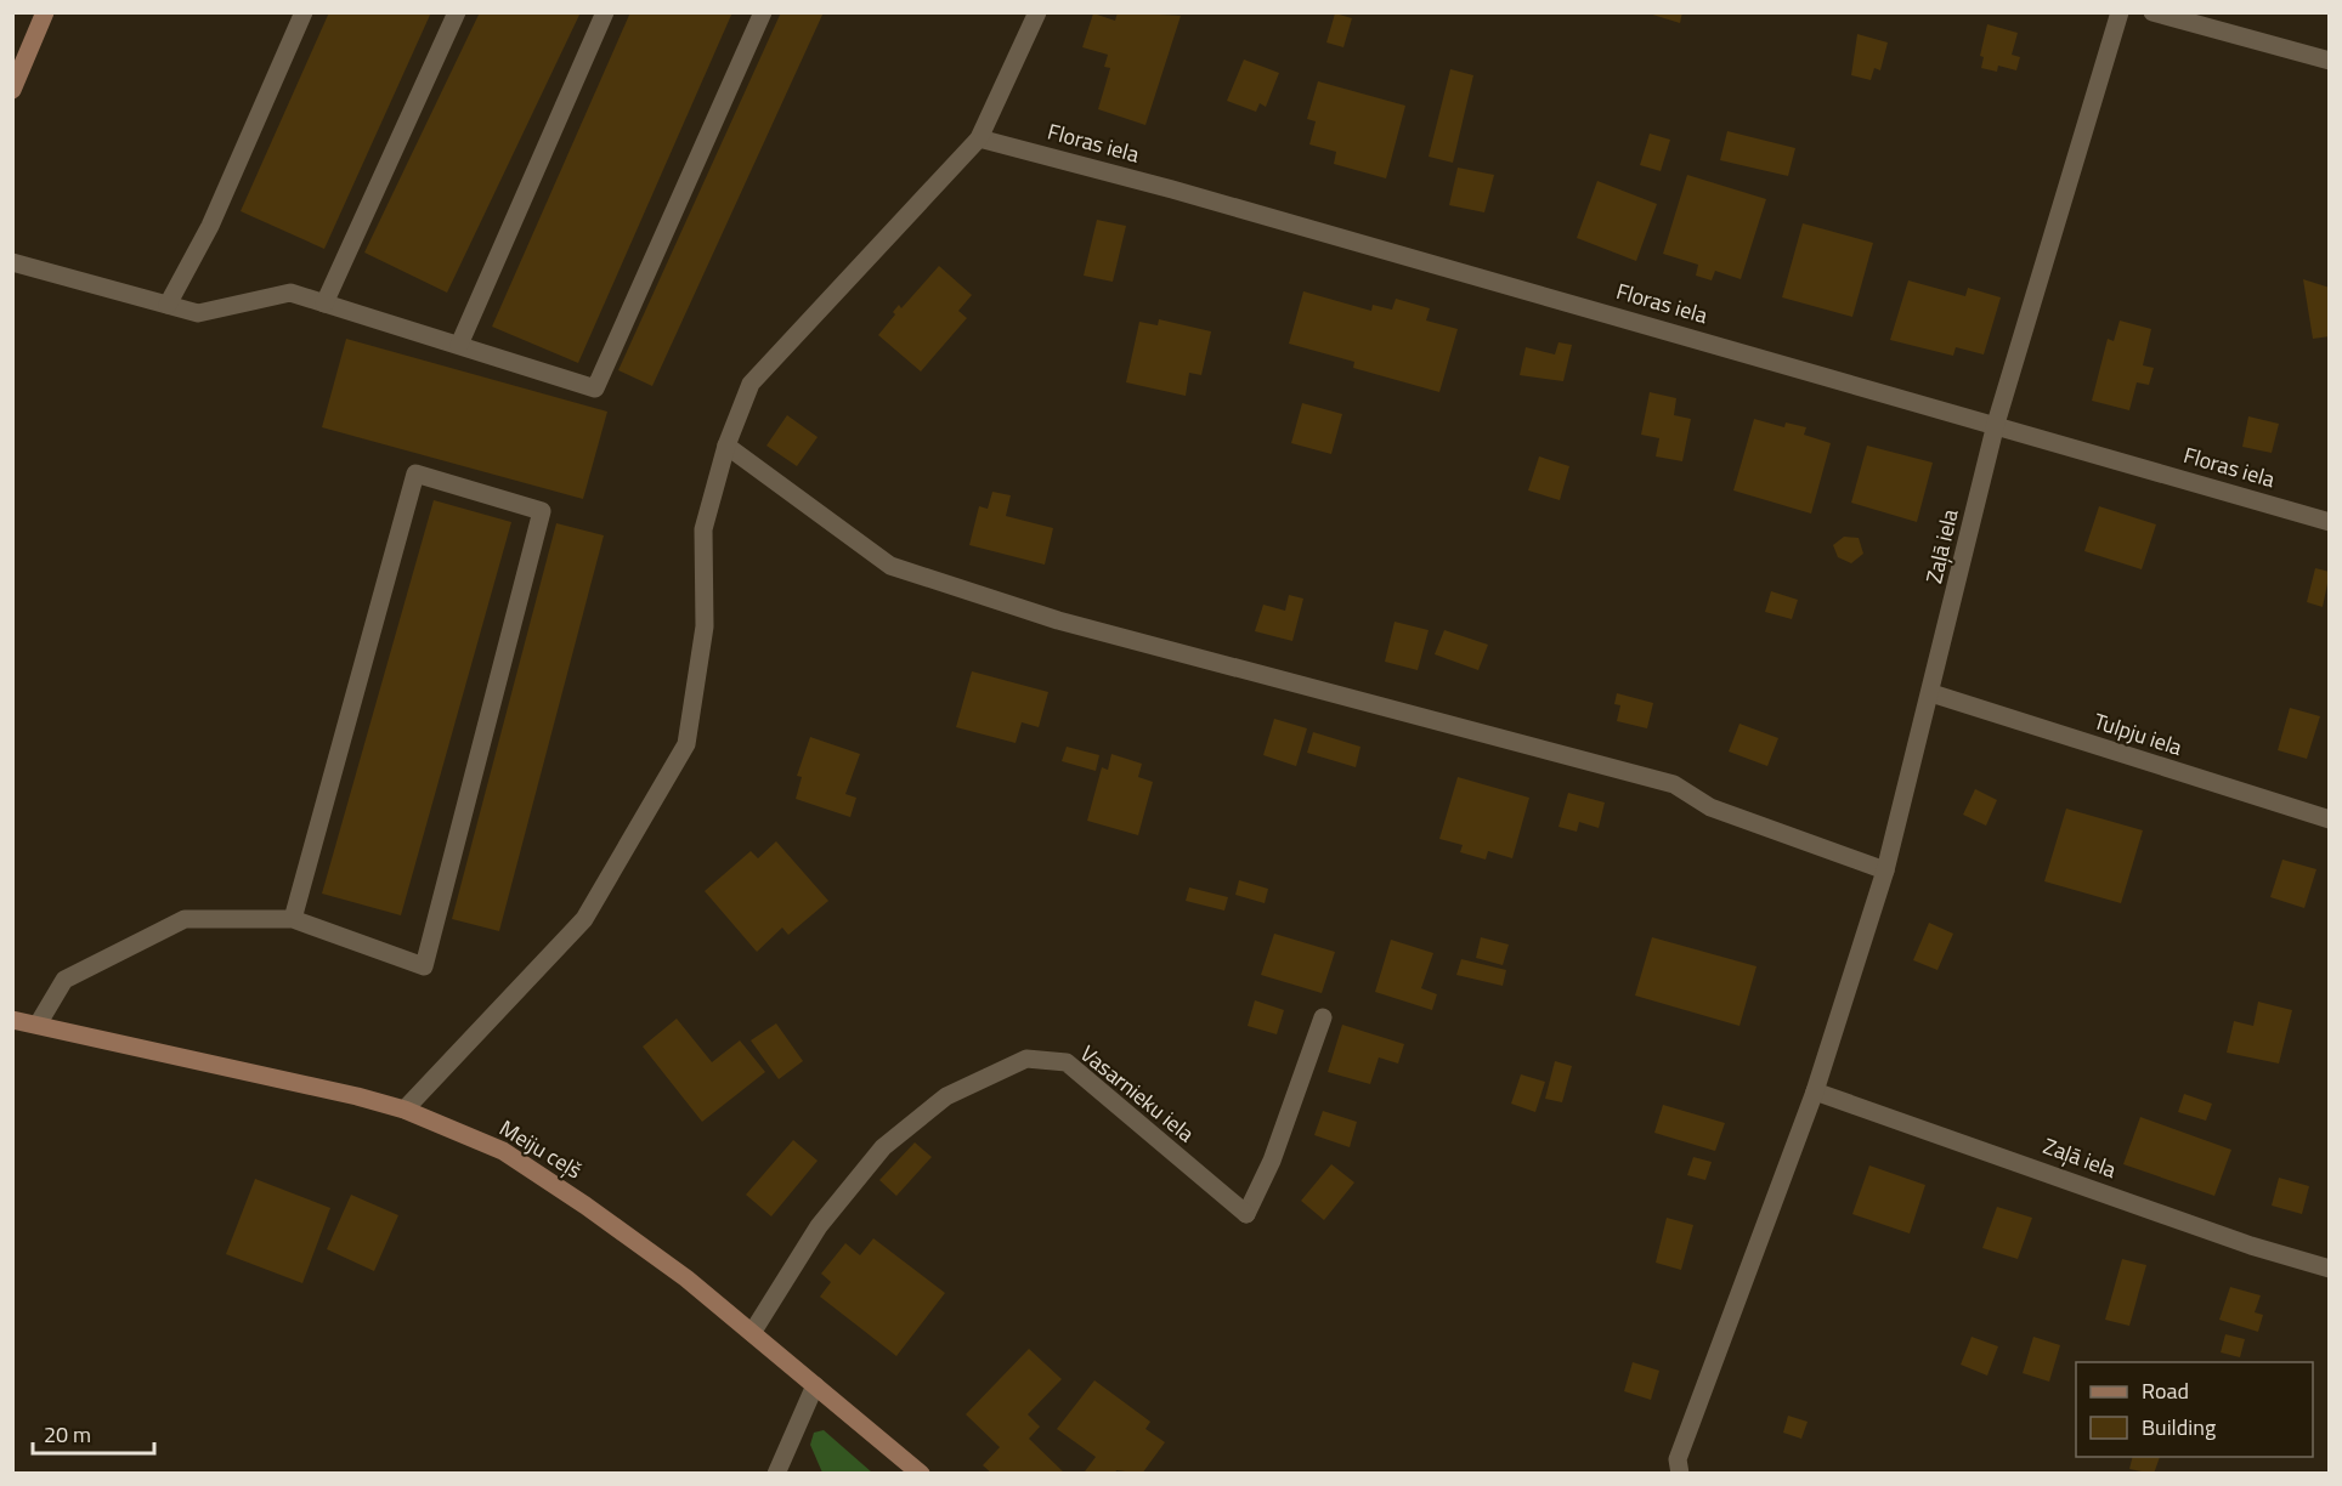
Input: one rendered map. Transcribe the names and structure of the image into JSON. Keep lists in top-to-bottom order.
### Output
{
  "streets": {
    "street": [
      "Floras iela",
      "Zaļā iela",
      "Tulpju iela",
      "Vasarnieku iela",
      "Meiju ceļš"
    ]
  },
  "crossings": [
    ["Floras iela", "Zaļā iela"],
    ["Zaļā iela", "Tulpju iela"],
    ["Vasarnieku iela", "Meiju ceļš"]
  ],
  "legend": ["Road", "Building"],
  "scale_bar": "20 m"
}
